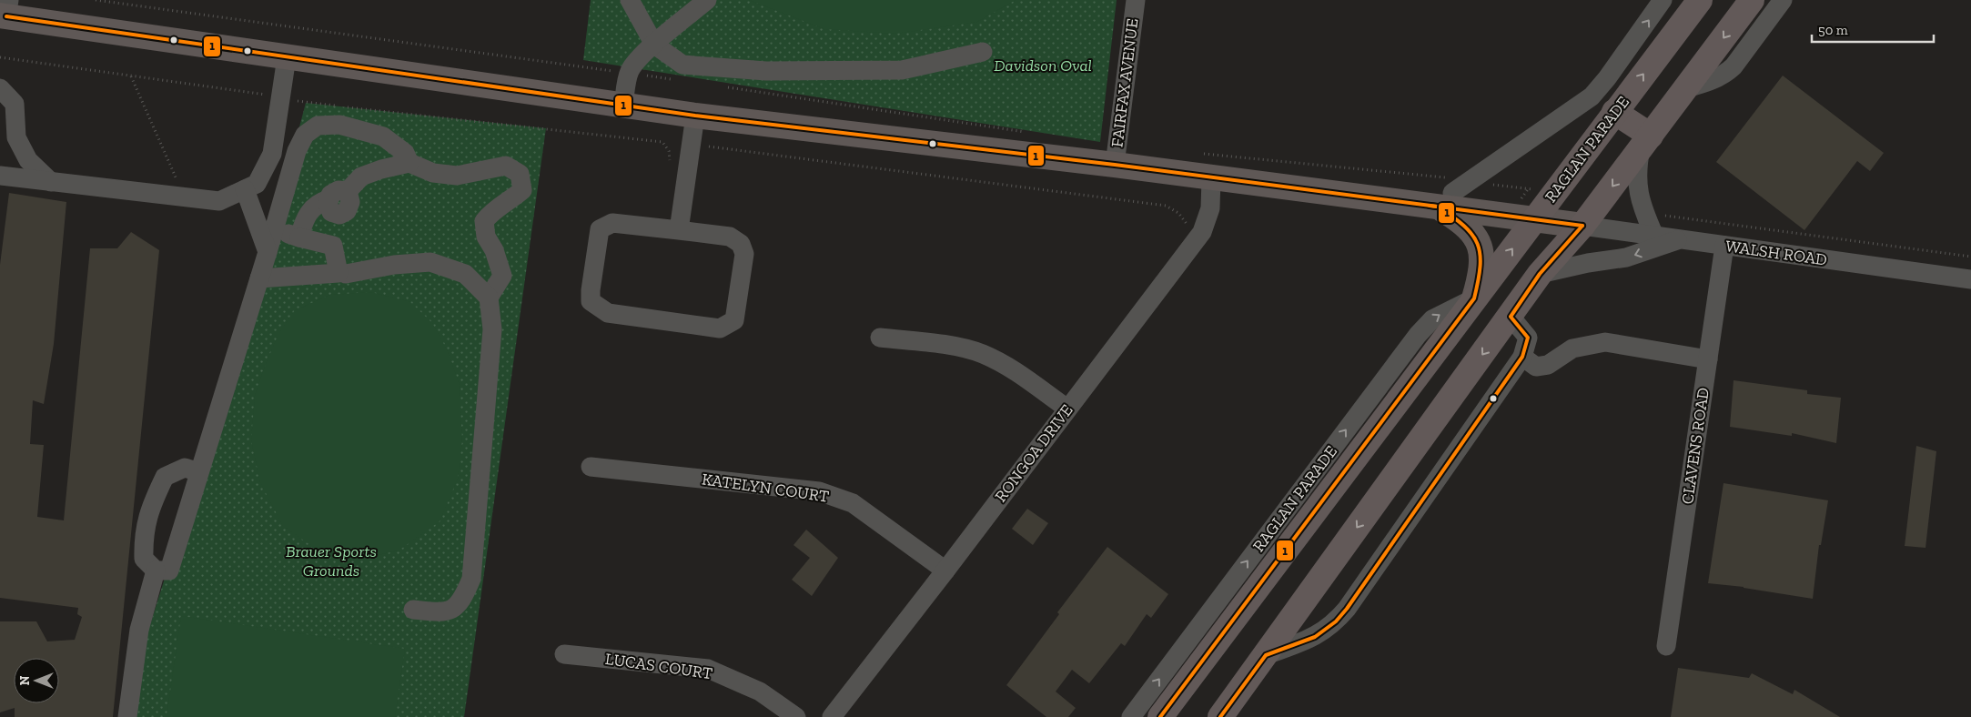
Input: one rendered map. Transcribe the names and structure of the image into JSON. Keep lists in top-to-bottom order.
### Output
{
  "streets": {
    "highway": ["RAGLAN PARADE"],
    "street": [
      "FAIRFAX AVENUE",
      "WALSH ROAD",
      "CLAVENS ROAD",
      "RONGOA DRIVE",
      "KATELYN COURT",
      "LUCAS COURT"
    ]
  },
  "crossings": [
    ["WALSH ROAD", "CLAVENS ROAD"],
    ["RONGOA DRIVE", "KATELYN COURT"]
  ],
  "parks": ["Davidson Oval", "Brauer Sports Grounds"],
  "lines": ["transit line 1"],
  "scale_bar": "50 m",
  "north": "left"
}
